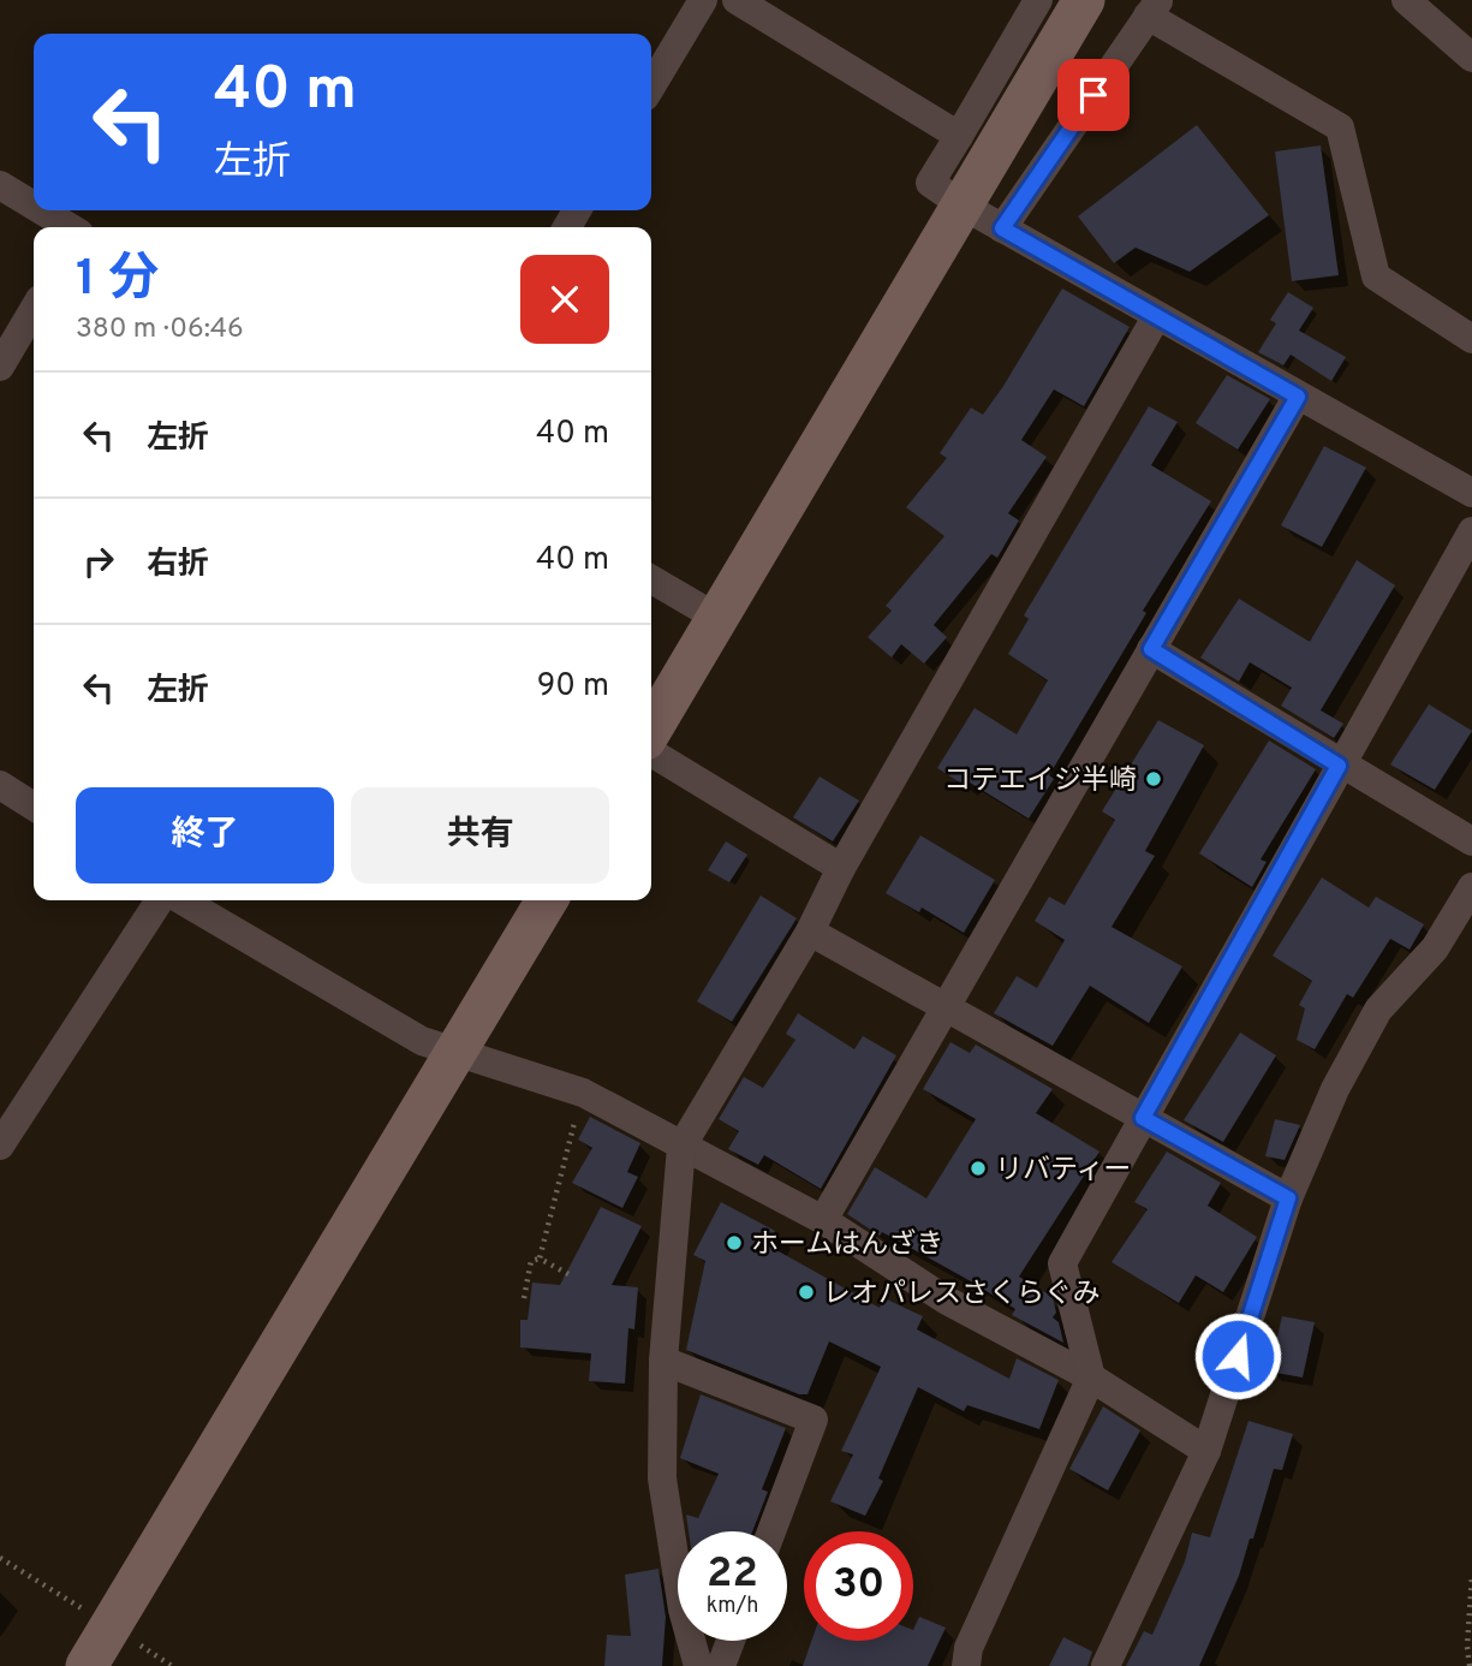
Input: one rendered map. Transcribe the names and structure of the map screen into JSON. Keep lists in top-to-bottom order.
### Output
{
  "places": [
    "コテエイジ半崎",
    "リバティー",
    "ホームはんざき",
    "レオパレスさくらぐみ"
  ],
  "page": {
    "turn": ["40 m", "左折"],
    "heading": ["1 分", "380 m · 06:46"],
    "list": [
      {
        "name": "左折",
        "value": "40 m"
      },
      {
        "name": "右折",
        "value": "40 m"
      },
      {
        "name": "左折",
        "value": "90 m"
      }
    ],
    "buttons": ["終了", "共有"],
    "speed": "22 km/h",
    "limit": "30"
  }
}
